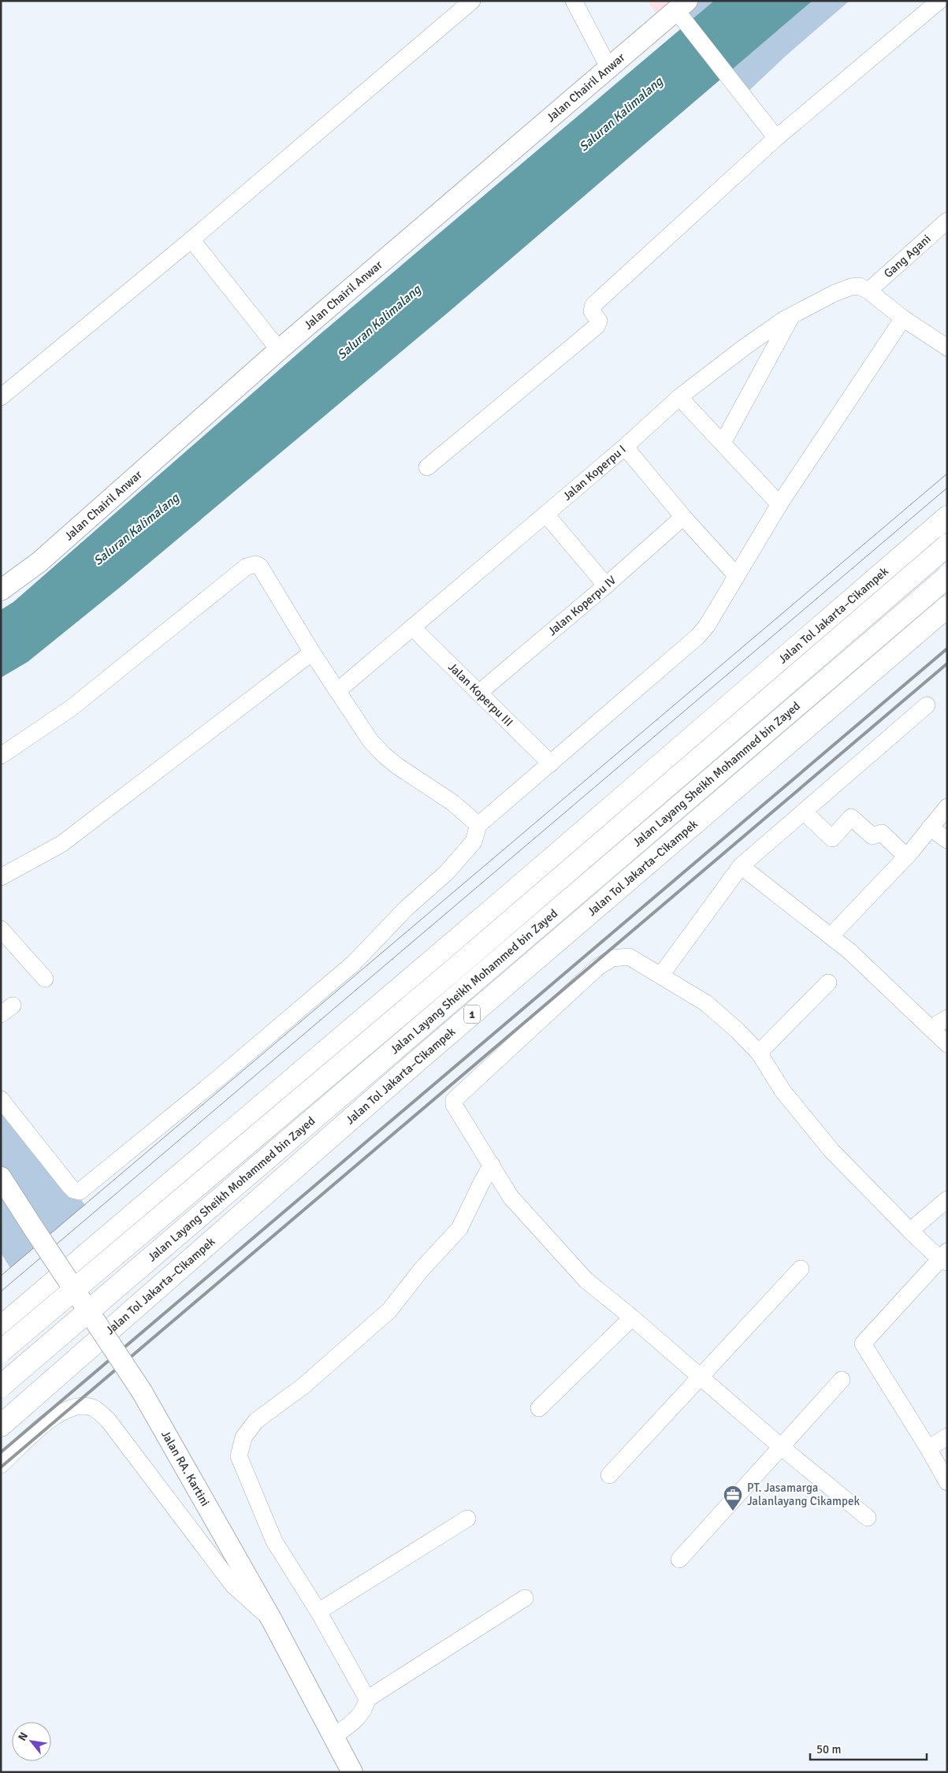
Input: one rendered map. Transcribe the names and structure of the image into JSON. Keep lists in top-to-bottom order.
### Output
{
  "streets": {
    "highway": ["Jalan Tol Jakarta–Cikampek", "Jalan Layang Sheikh Mohammed bin Zayed", "1"],
    "main road": ["Jalan Chairil Anwar", "Jalan RA. Kartini"],
    "street": [
      "Gang Agani",
      "Jalan Koperpu I",
      "Jalan Koperpu IV",
      "Jalan Koperpu III"
    ]
  },
  "crossings": [
    ["Gang Agani", "Jalan Koperpu I"],
    ["Jalan Koperpu I", "Jalan Koperpu III"],
    ["Jalan Koperpu IV", "Jalan Koperpu III"]
  ],
  "water": ["Saluran Kalimalang"],
  "places": {
    "office": ["PT. Jasamarga Jalanlayang Cikampek"]
  },
  "scale_bar": "50 m",
  "north": "top left"
}
